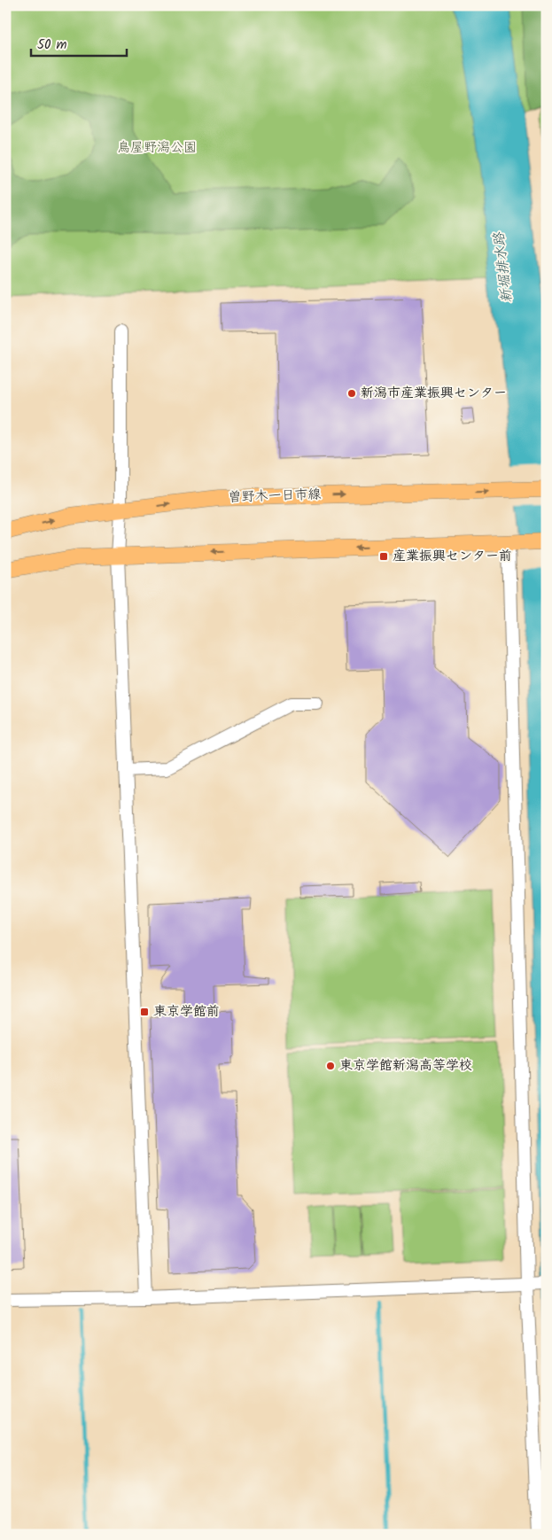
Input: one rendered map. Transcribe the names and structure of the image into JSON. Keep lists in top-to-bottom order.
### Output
{
  "streets": {
    "main road": ["曽野木一日市線"]
  },
  "water": ["新堀排水路"],
  "parks": ["鳥屋野潟公園"],
  "places": {
    "other": ["新潟市産業振興センター", "東京学館新潟高等学校"],
    "transit": ["産業振興センター前", "東京学館前"]
  },
  "scale_bar": "50 m"
}
